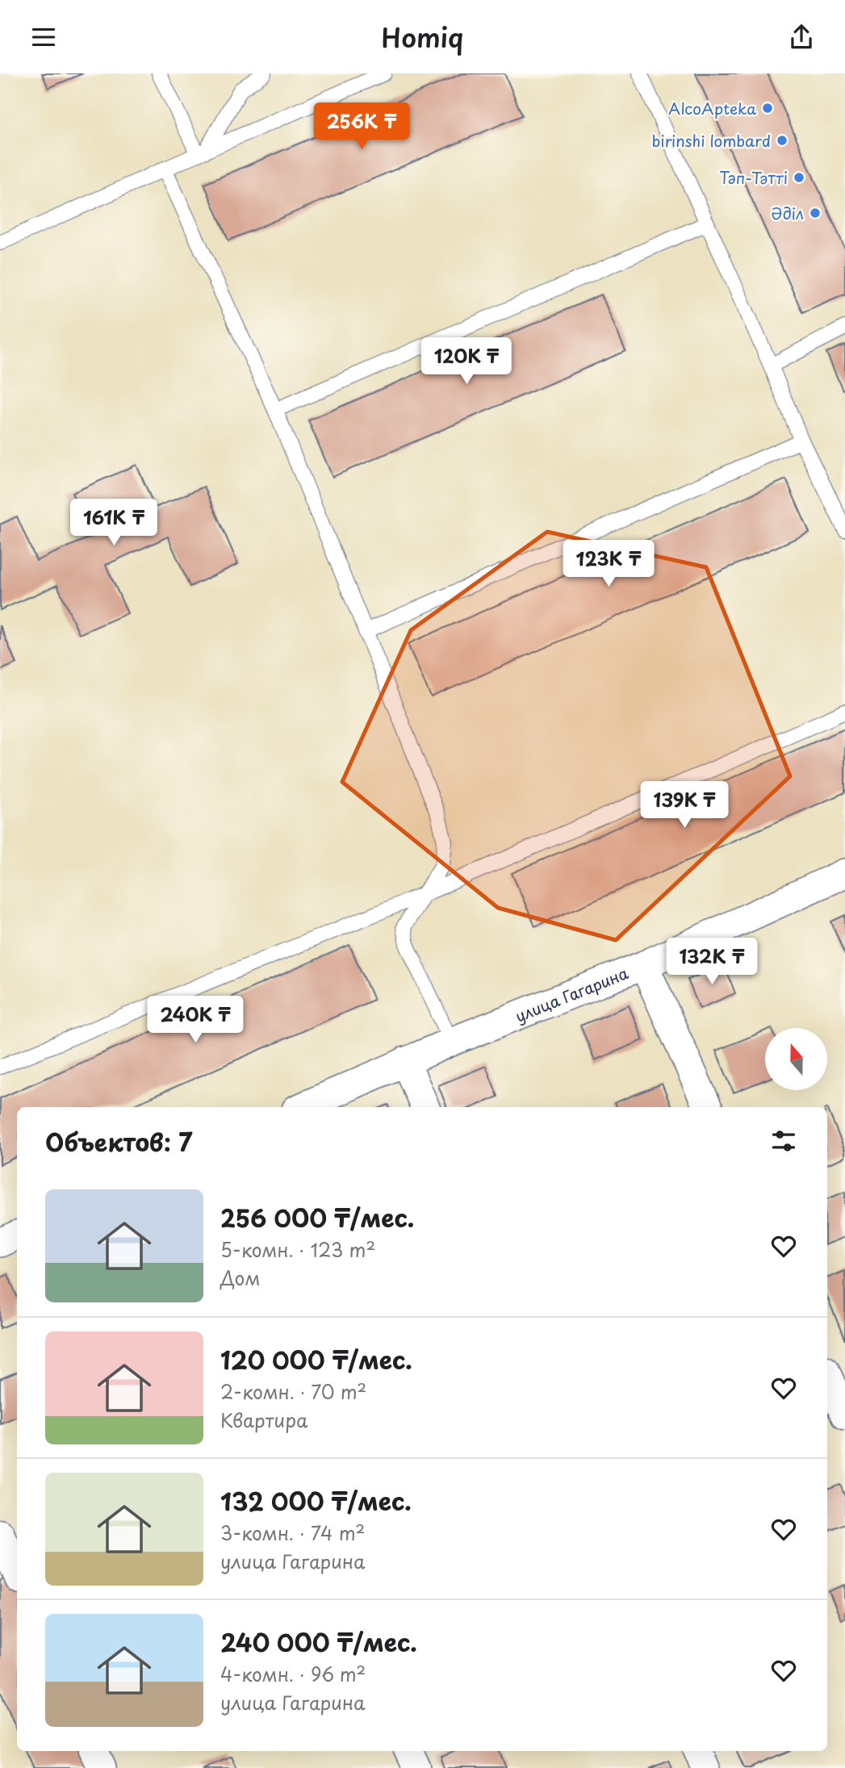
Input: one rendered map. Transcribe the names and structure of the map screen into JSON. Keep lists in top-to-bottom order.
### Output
{
  "streets": {
    "street": ["улица Гагарина"]
  },
  "places": [
    "AlcoApteka",
    "birinshi lombard",
    "Тәп-Тәтті",
    "Әділ"
  ],
  "north": "top",
  "page": {
    "header": "Homiq",
    "price": [
      "256K ₸",
      "120K ₸",
      "161K ₸",
      "123K ₸",
      "139K ₸",
      "132K ₸",
      "240K ₸"
    ],
    "heading": "Объектов: 7",
    "list": [
      {
        "name": "256 000 ₸/мес.",
        "note": "5-комн. · 123 m² · Дом"
      },
      {
        "name": "120 000 ₸/мес.",
        "note": "2-комн. · 70 m² · Квартира"
      },
      {
        "name": "132 000 ₸/мес.",
        "note": "3-комн. · 74 m² · улица Гагарина"
      },
      {
        "name": "240 000 ₸/мес.",
        "note": "4-комн. · 96 m² · улица Гагарина"
      }
    ]
  }
}
